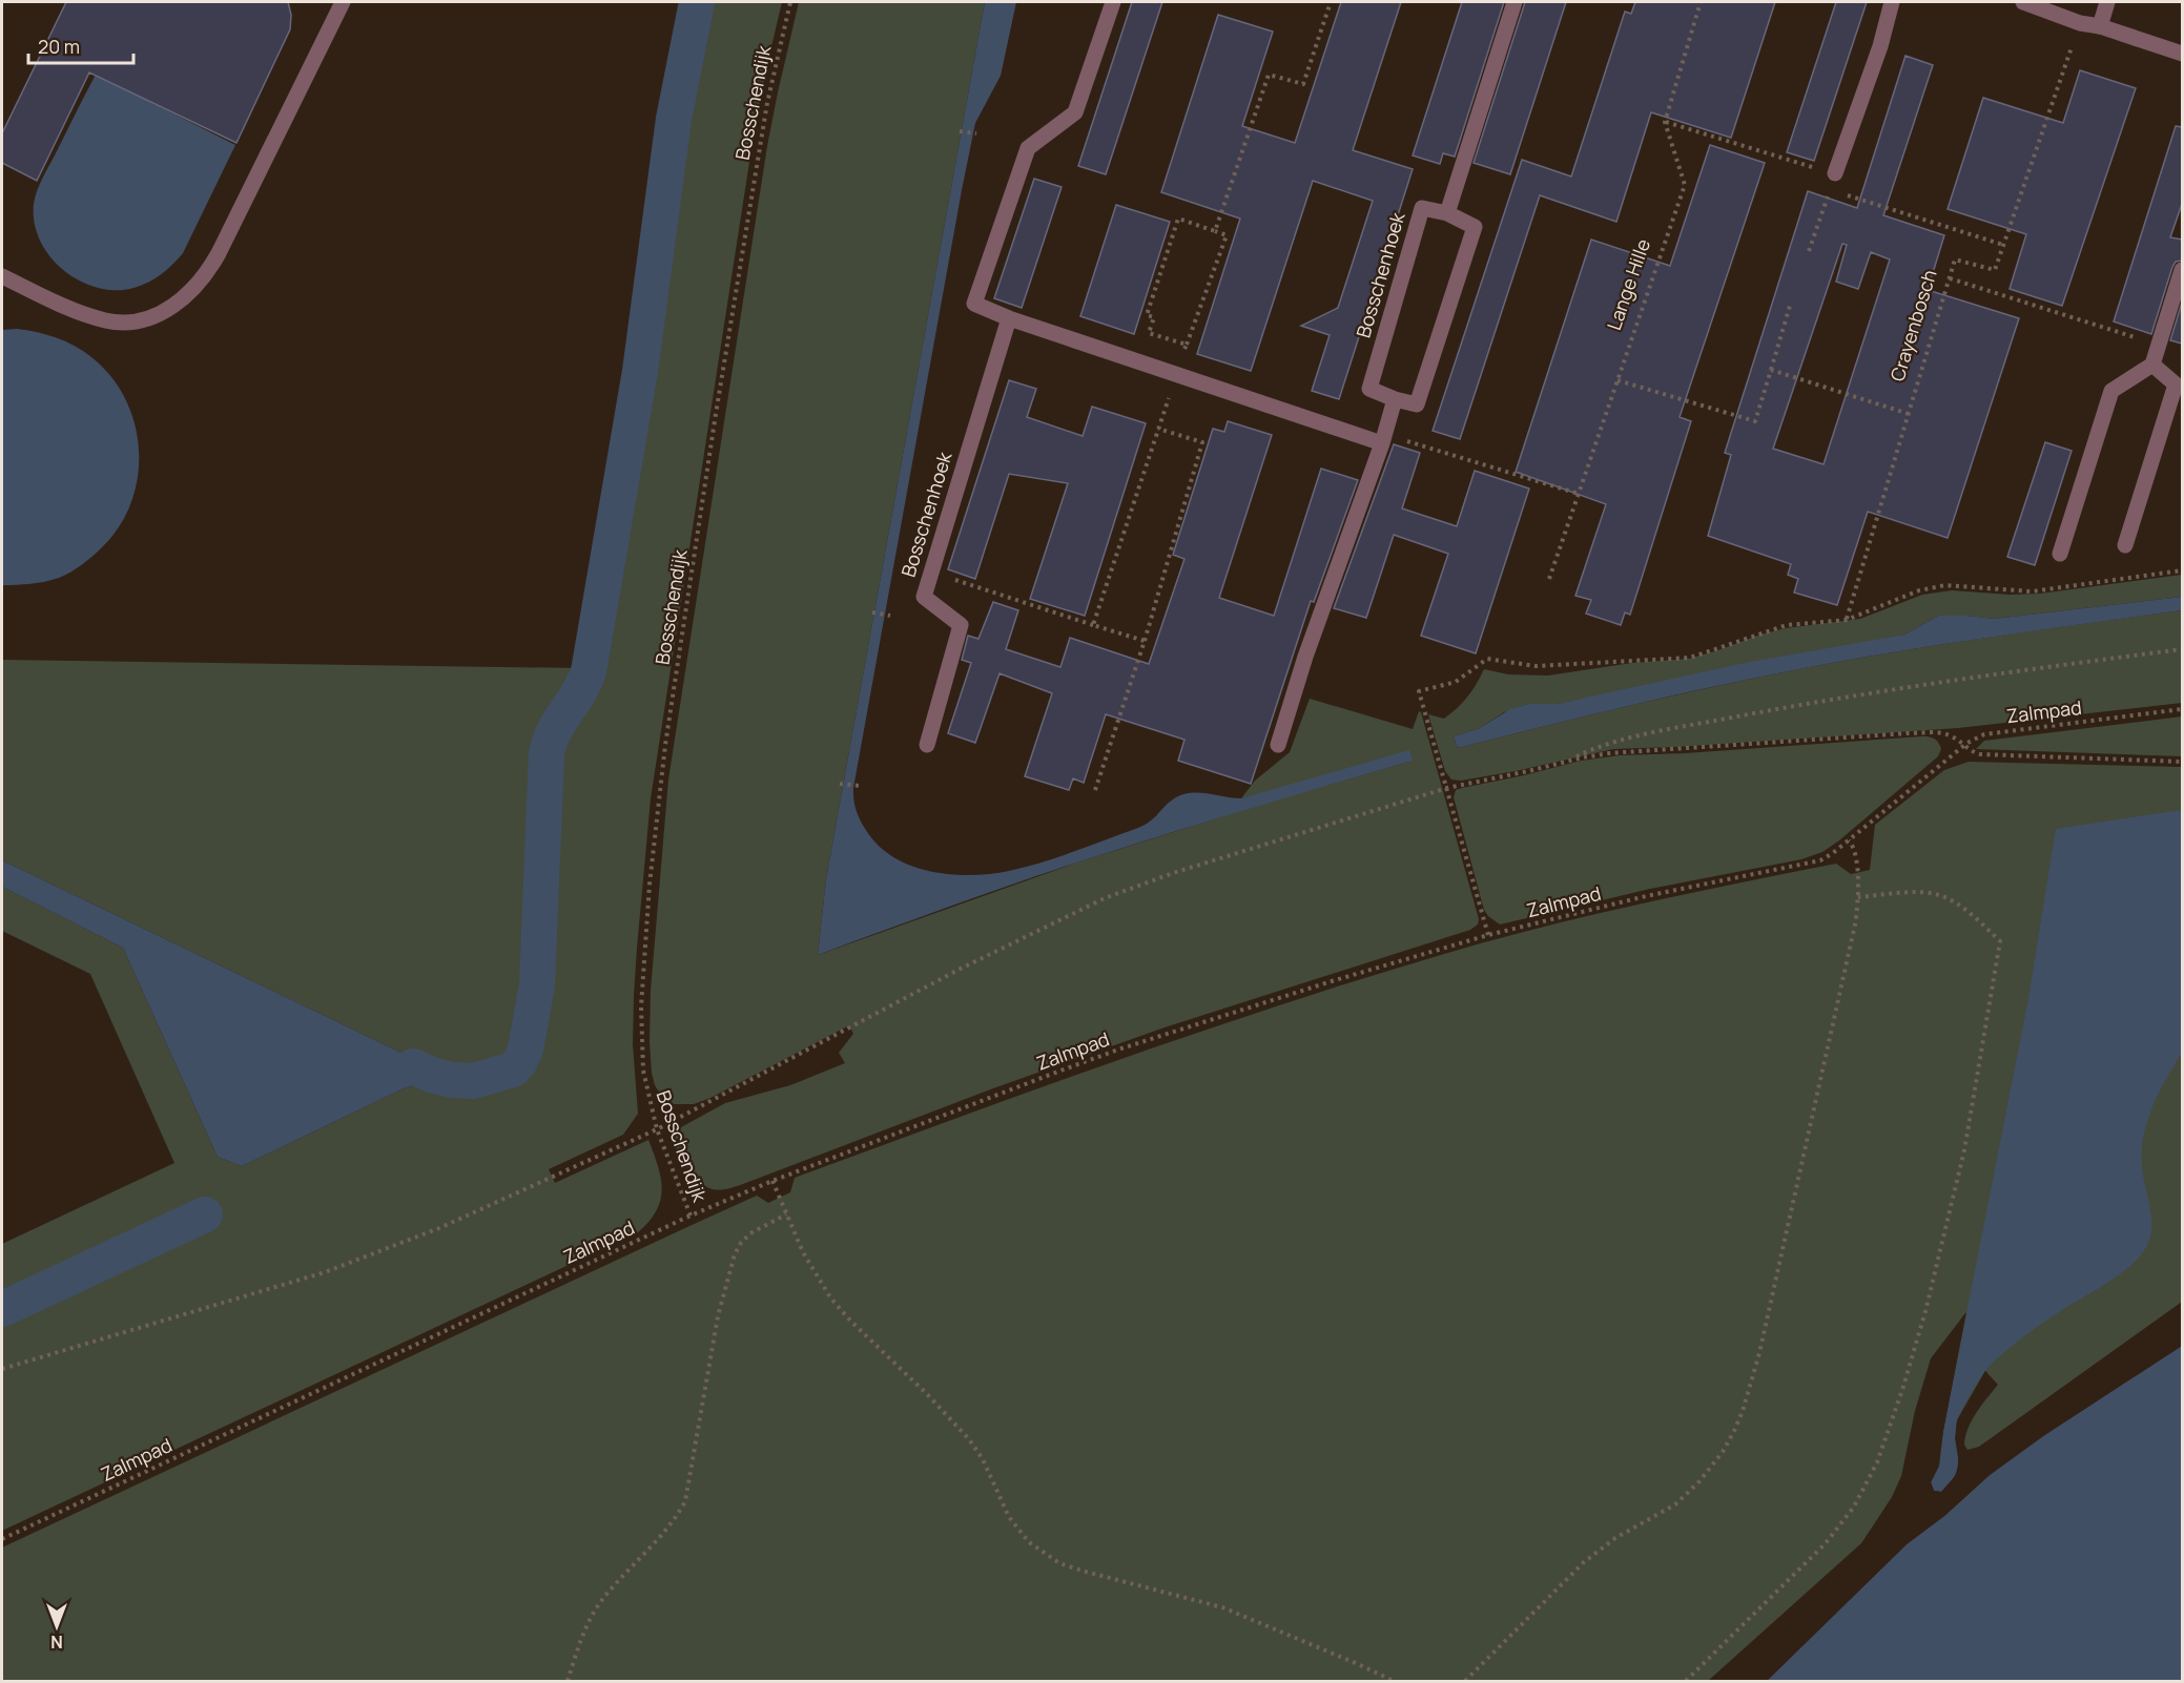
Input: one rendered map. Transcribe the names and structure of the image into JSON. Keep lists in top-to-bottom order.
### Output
{
  "streets": {
    "street": ["Bosschenhoek"],
    "path": [
      "Bosschendijk",
      "Lange Hille",
      "Crayenbosch",
      "Zalmpad"
    ]
  },
  "crossings": [
    ["Bosschendijk", "Zalmpad"]
  ],
  "scale_bar": "20 m",
  "north": "bottom"
}
